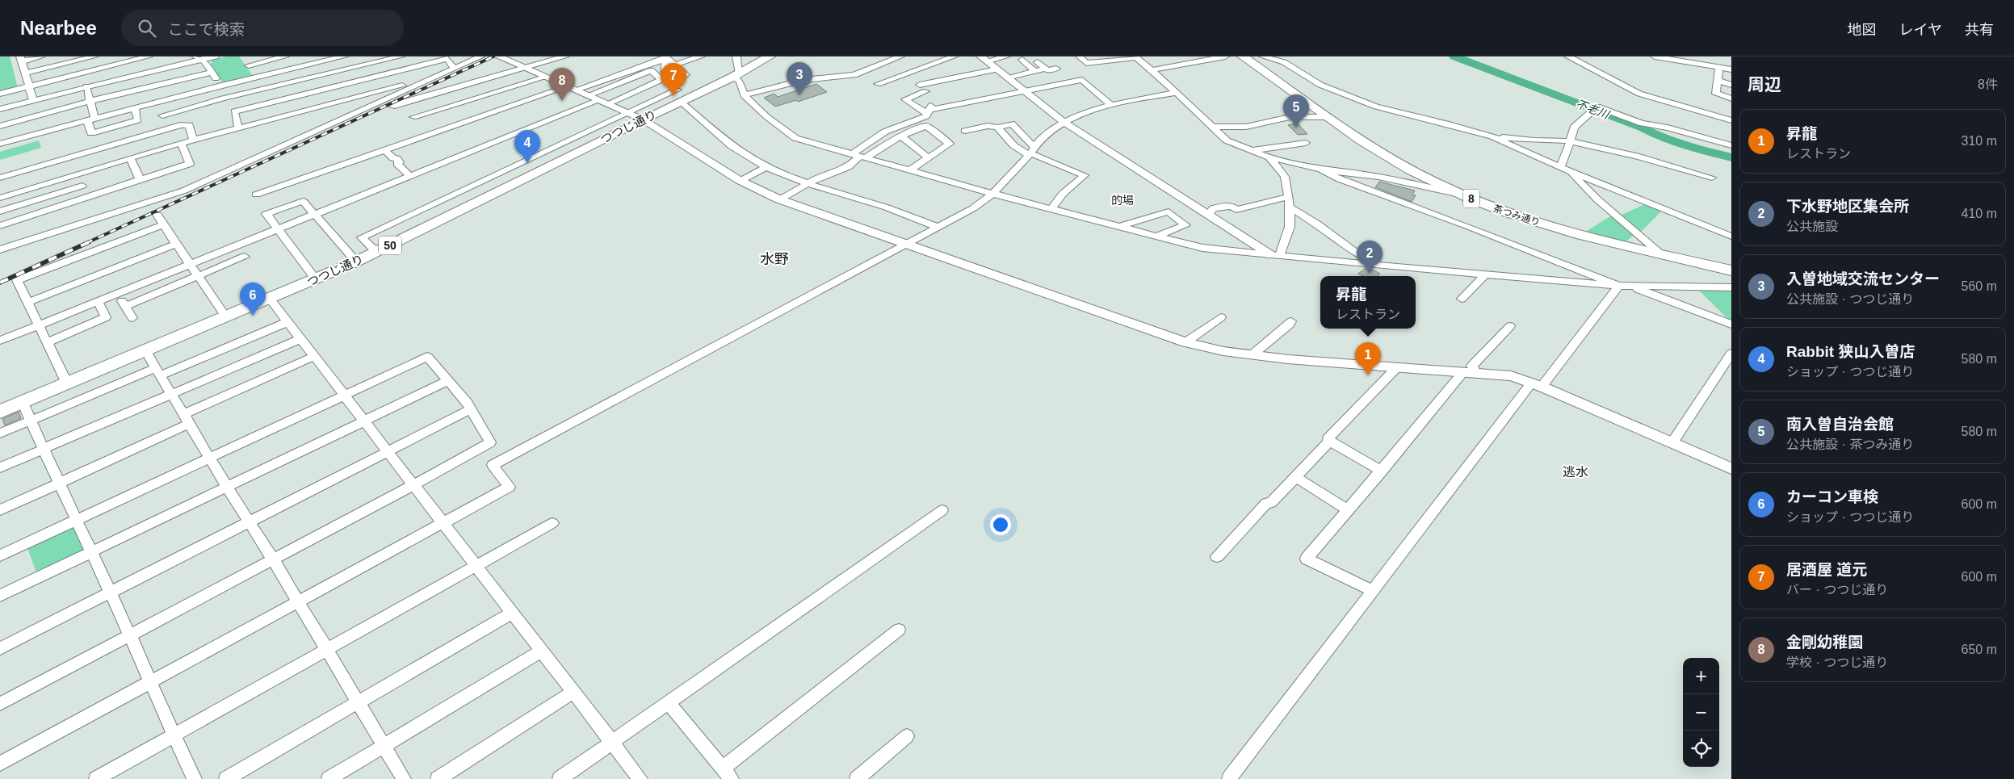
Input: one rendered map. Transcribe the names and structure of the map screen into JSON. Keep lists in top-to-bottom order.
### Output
{
  "streets": {
    "main road": [
      "つつじ通り",
      "8",
      "茶つみ通り",
      "50"
    ]
  },
  "districts": ["的場", "水野", "逃水"],
  "water": ["不老川"],
  "page": {
    "header": "Nearbee",
    "search": "ここで検索",
    "nav": ["地図", "レイヤ", "共有"],
    "heading": ["周辺", "8件"],
    "pins": [
      "3",
      "7",
      "8",
      "5",
      "4",
      "2",
      "6",
      "1"
    ],
    "list": [
      {
        "mark": "1",
        "name": "昇龍",
        "note": "レストラン",
        "value": "310 m"
      },
      {
        "mark": "2",
        "name": "下水野地区集会所",
        "note": "公共施設",
        "value": "410 m"
      },
      {
        "mark": "3",
        "name": "入曽地域交流センター",
        "note": "公共施設 · つつじ通り",
        "value": "560 m"
      },
      {
        "mark": "4",
        "name": "Rabbit 狭山入曽店",
        "note": "ショップ · つつじ通り",
        "value": "580 m"
      },
      {
        "mark": "5",
        "name": "南入曽自治会館",
        "note": "公共施設 · 茶つみ通り",
        "value": "580 m"
      },
      {
        "mark": "6",
        "name": "カーコン車検",
        "note": "ショップ · つつじ通り",
        "value": "600 m"
      },
      {
        "mark": "7",
        "name": "居酒屋 道元",
        "note": "バー · つつじ通り",
        "value": "600 m"
      },
      {
        "mark": "8",
        "name": "金剛幼稚園",
        "note": "学校 · つつじ通り",
        "value": "650 m"
      }
    ],
    "popup": ["昇龍", "レストラン"],
    "map_buttons": ["+", "−"]
  }
}
